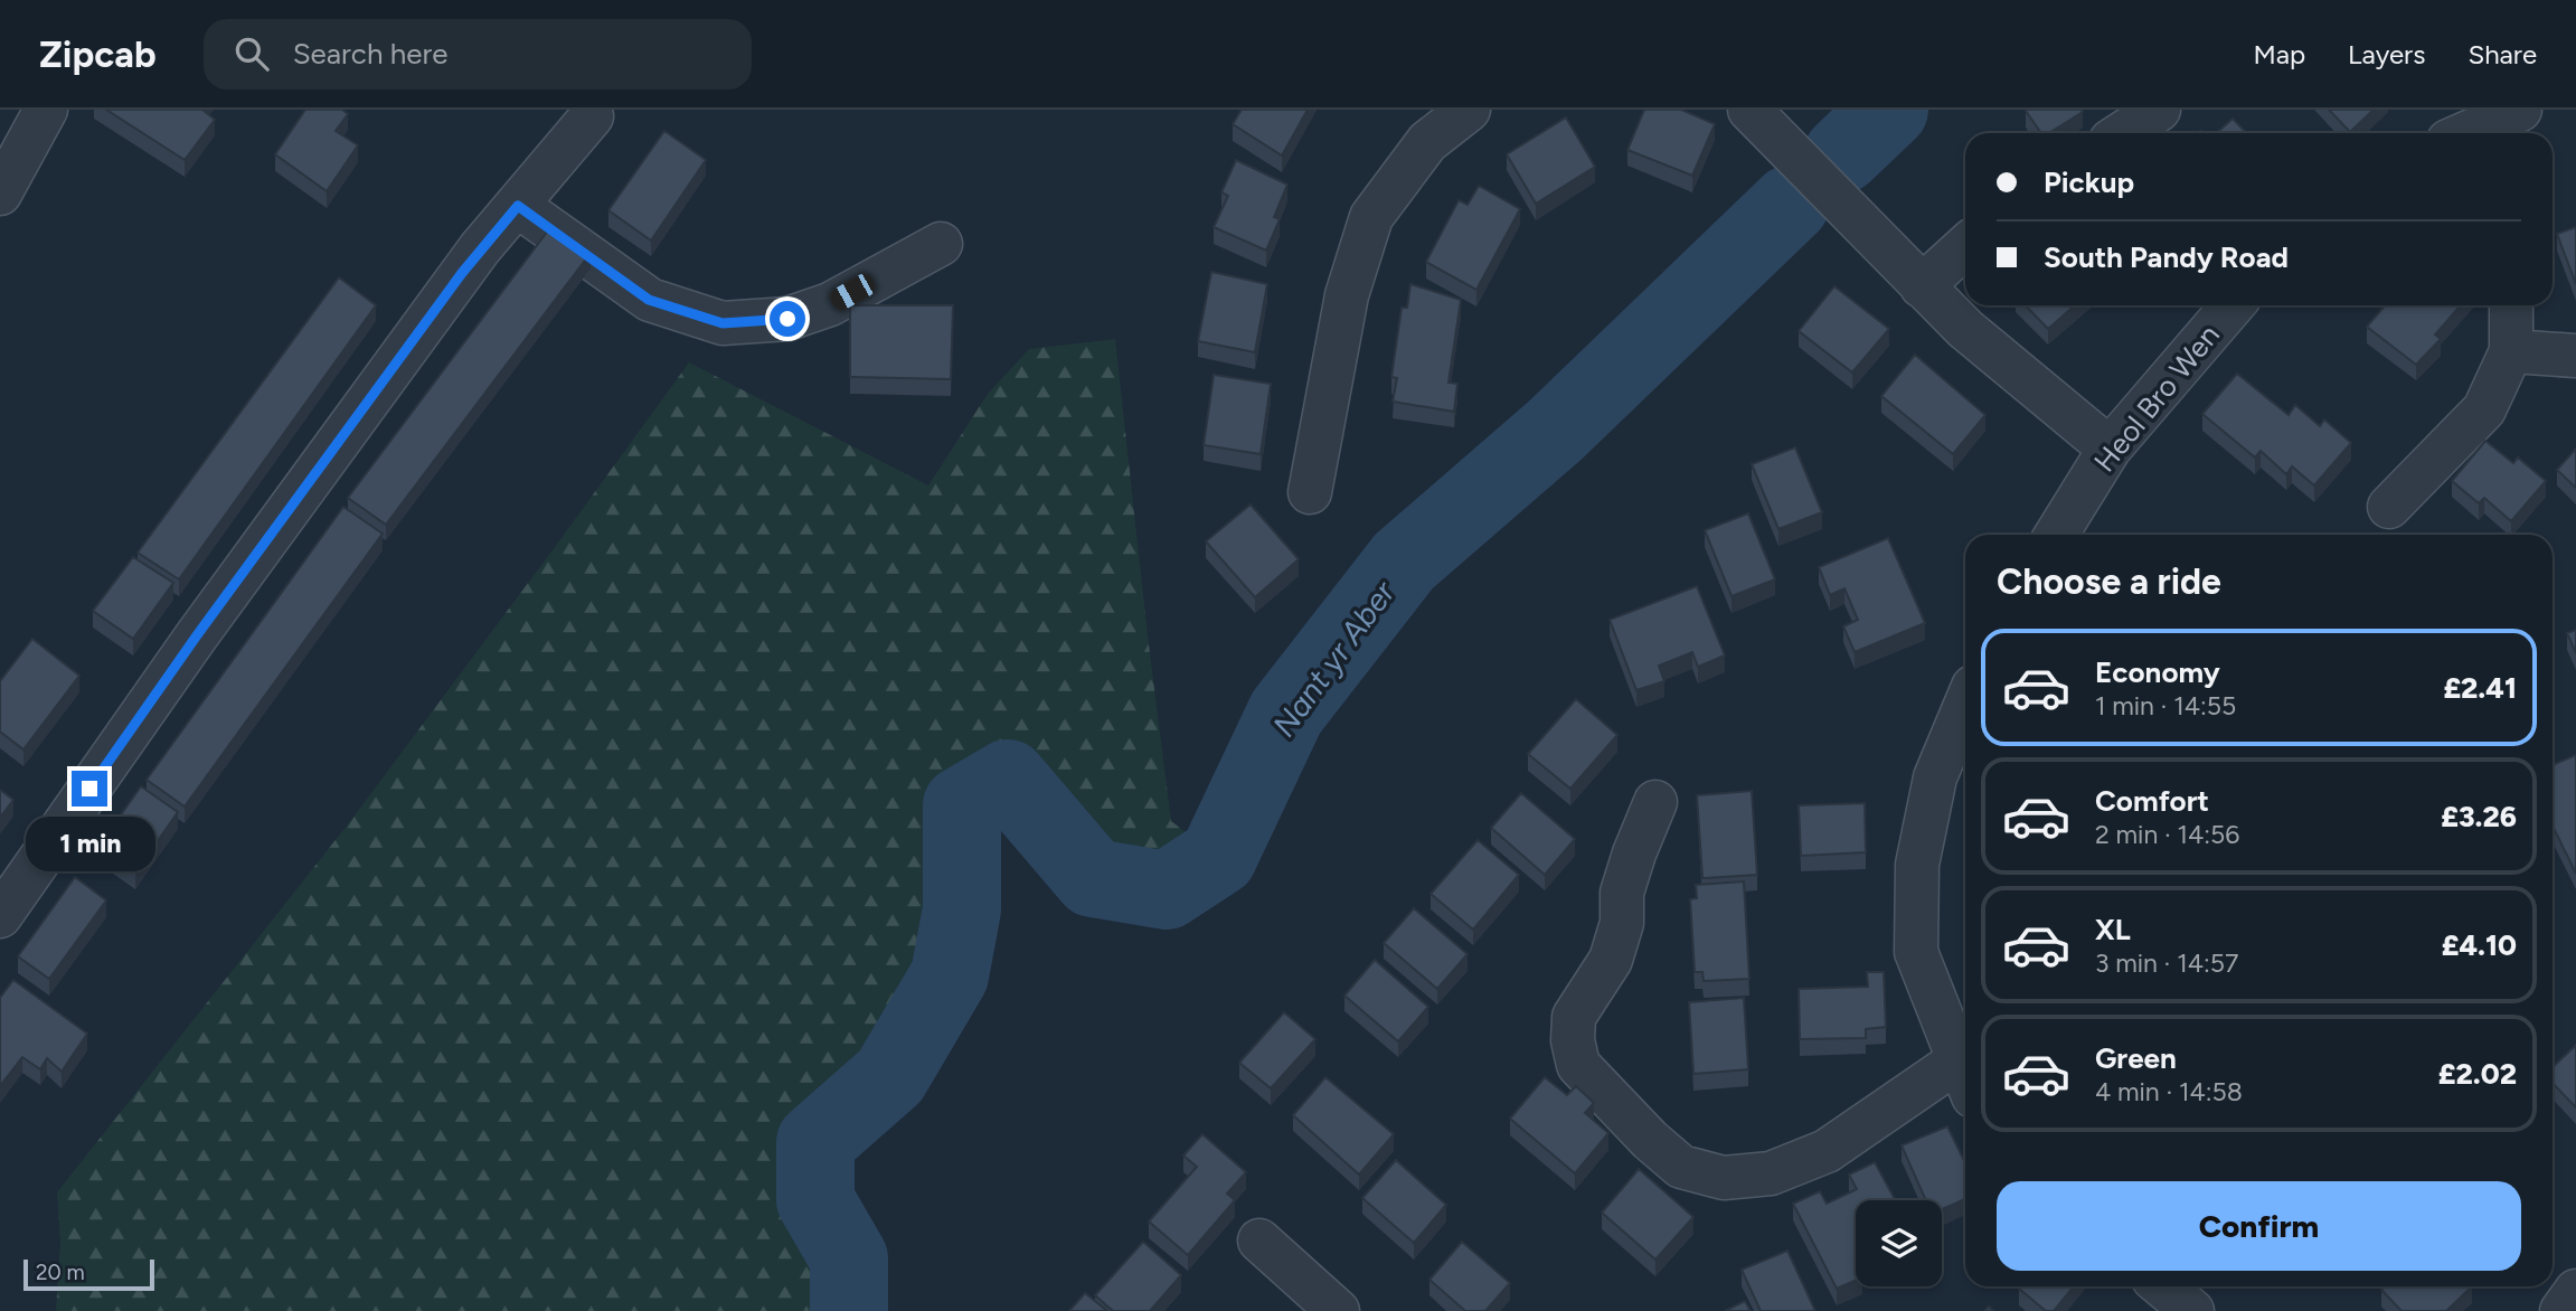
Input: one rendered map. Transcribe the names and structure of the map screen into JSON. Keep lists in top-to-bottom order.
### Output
{
  "streets": {
    "street": ["Heol Bro Wen"]
  },
  "water": ["Nant yr Aber"],
  "scale_bar": "20 m",
  "page": {
    "header": "Zipcab",
    "search": "Search here",
    "nav": ["Map", "Layers", "Share"],
    "banner": ["Pickup", "South Pandy Road"],
    "heading": "Choose a ride",
    "list": [
      {
        "name": "Economy",
        "note": "1 min · 14:55",
        "value": "£2.41"
      },
      {
        "name": "Comfort",
        "note": "2 min · 14:56",
        "value": "£3.26"
      },
      {
        "name": "XL",
        "note": "3 min · 14:57",
        "value": "£4.10"
      },
      {
        "name": "Green",
        "note": "4 min · 14:58",
        "value": "£2.02"
      }
    ],
    "bubble": "1 min",
    "buttons": "Confirm",
    "scale": "20 m"
  }
}
